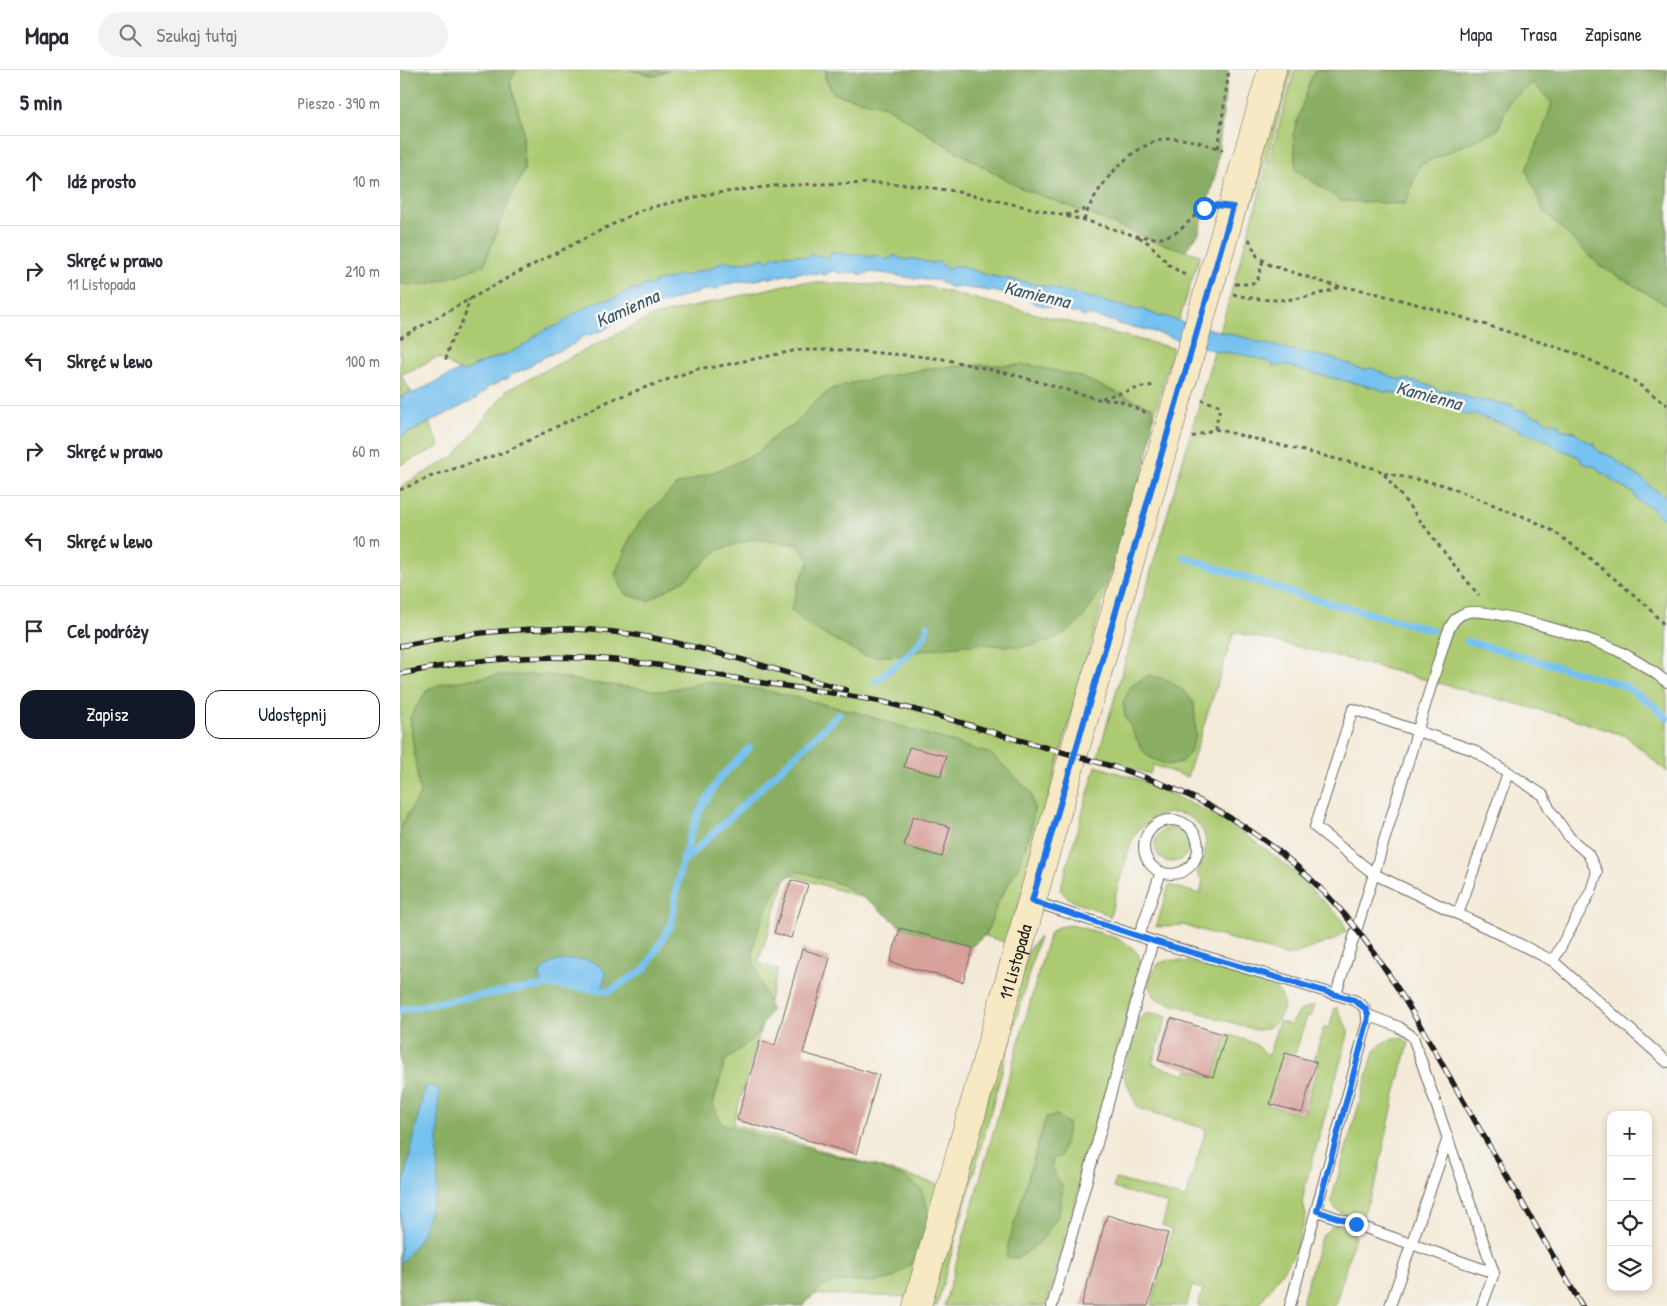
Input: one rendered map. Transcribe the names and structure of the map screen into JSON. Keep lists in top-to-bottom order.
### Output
{
  "streets": {
    "street": ["11 Listopada"]
  },
  "water": ["Kamienna"],
  "page": {
    "header": "Mapa",
    "search": "Szukaj tutaj",
    "nav": ["Mapa", "Trasa", "Zapisane"],
    "heading": ["5 min", "Pieszo · 390 m"],
    "list": [
      ["Idź prosto", "10 m"],
      ["Skręć w prawo", "11 Listopada", "210 m"],
      ["Skręć w lewo", "100 m"],
      ["Skręć w prawo", "60 m"],
      ["Skręć w lewo", "10 m"],
      "Cel podróży"
    ],
    "buttons": ["Zapisz", "Udostępnij"],
    "map_buttons": ["+", "−"]
  }
}
